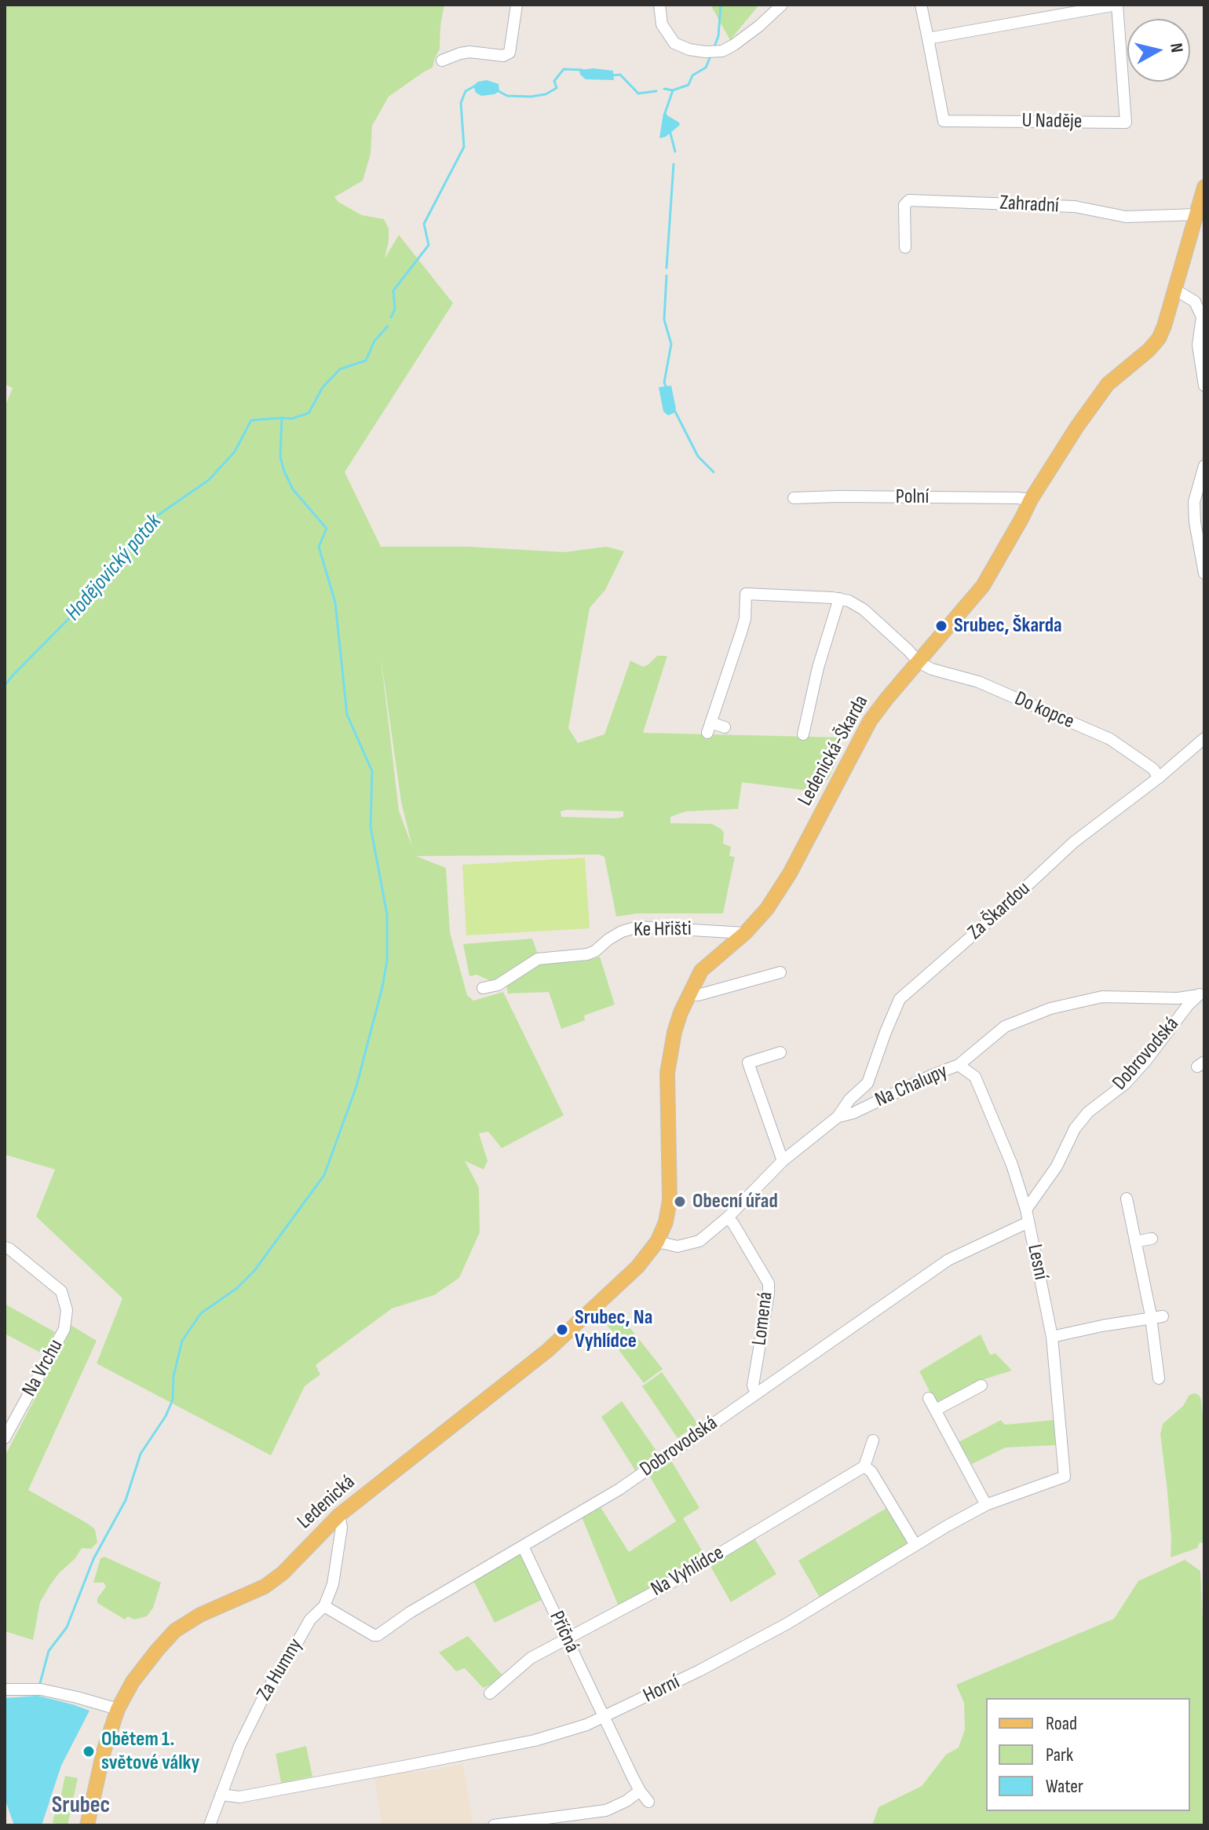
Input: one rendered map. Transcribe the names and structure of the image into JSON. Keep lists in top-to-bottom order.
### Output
{
  "streets": {
    "main road": ["Ledenická-Škarda", "Ledenická"],
    "street": [
      "U Naděje",
      "Zahradní",
      "Polní",
      "Do kopce",
      "Za Škardou",
      "Ke Hřišti",
      "Dobrovodská",
      "Na Chalupy",
      "Lesní",
      "Lomená",
      "Na Vrchu",
      "Na Vyhlídce",
      "Příčná",
      "Za Humny",
      "Horní"
    ]
  },
  "crossings": [
    ["Zahradní", "Ledenická-Škarda"],
    ["Polní", "Ledenická-Škarda"],
    ["Do kopce", "Ledenická-Škarda"],
    ["Do kopce", "Za Škardou"],
    ["Ledenická-Škarda", "Ke Hřišti"],
    ["Ledenická-Škarda", "Na Chalupy"],
    ["Ledenická-Škarda", "Ledenická"],
    ["Za Škardou", "Na Chalupy"],
    ["Dobrovodská", "Na Chalupy"],
    ["Dobrovodská", "Lesní"],
    ["Dobrovodská", "Lomená"],
    ["Dobrovodská", "Příčná"],
    ["Dobrovodská", "Za Humny"],
    ["Na Chalupy", "Lesní"],
    ["Na Chalupy", "Lomená"],
    ["Na Chalupy", "Ledenická"],
    ["Lesní", "Horní"],
    ["Ledenická", "Za Humny"],
    ["Na Vyhlídce", "Příčná"],
    ["Příčná", "Horní"],
    ["Za Humny", "Horní"]
  ],
  "districts": ["Srubec"],
  "water": ["Hodějovický potok"],
  "places": [
    "Srubec, Škarda",
    "Obecní úřad",
    "Srubec, Na Vyhlídce",
    "Obětem 1. světové války"
  ],
  "legend": ["Road", "Park", "Water"],
  "north": "right"
}
